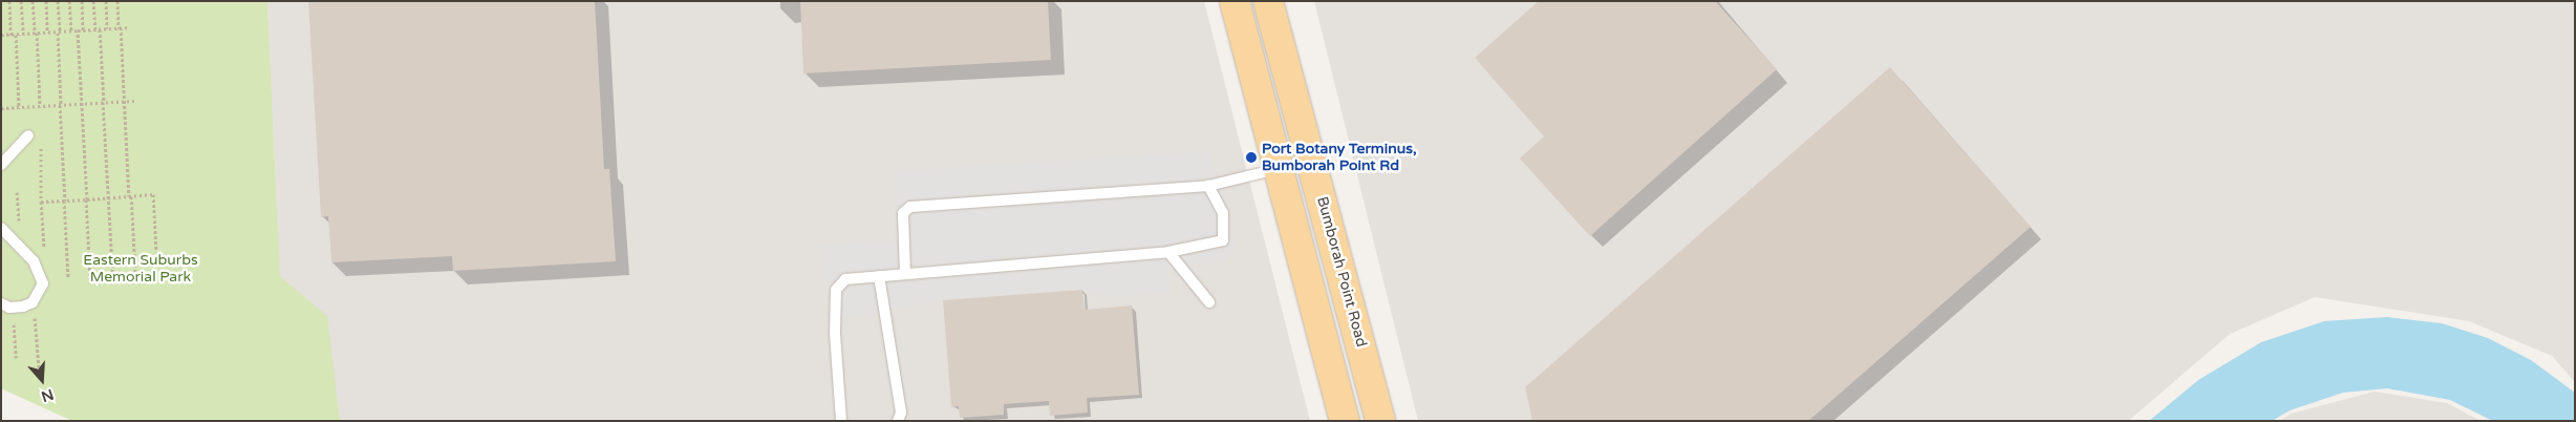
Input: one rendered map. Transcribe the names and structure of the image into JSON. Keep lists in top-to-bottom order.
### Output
{
  "streets": {
    "main road": ["Bumborah Point Road"]
  },
  "parks": ["Eastern Suburbs Memorial Park"],
  "places": ["Port Botany Terminus, Bumborah Point Rd"],
  "north": "bottom"
}
